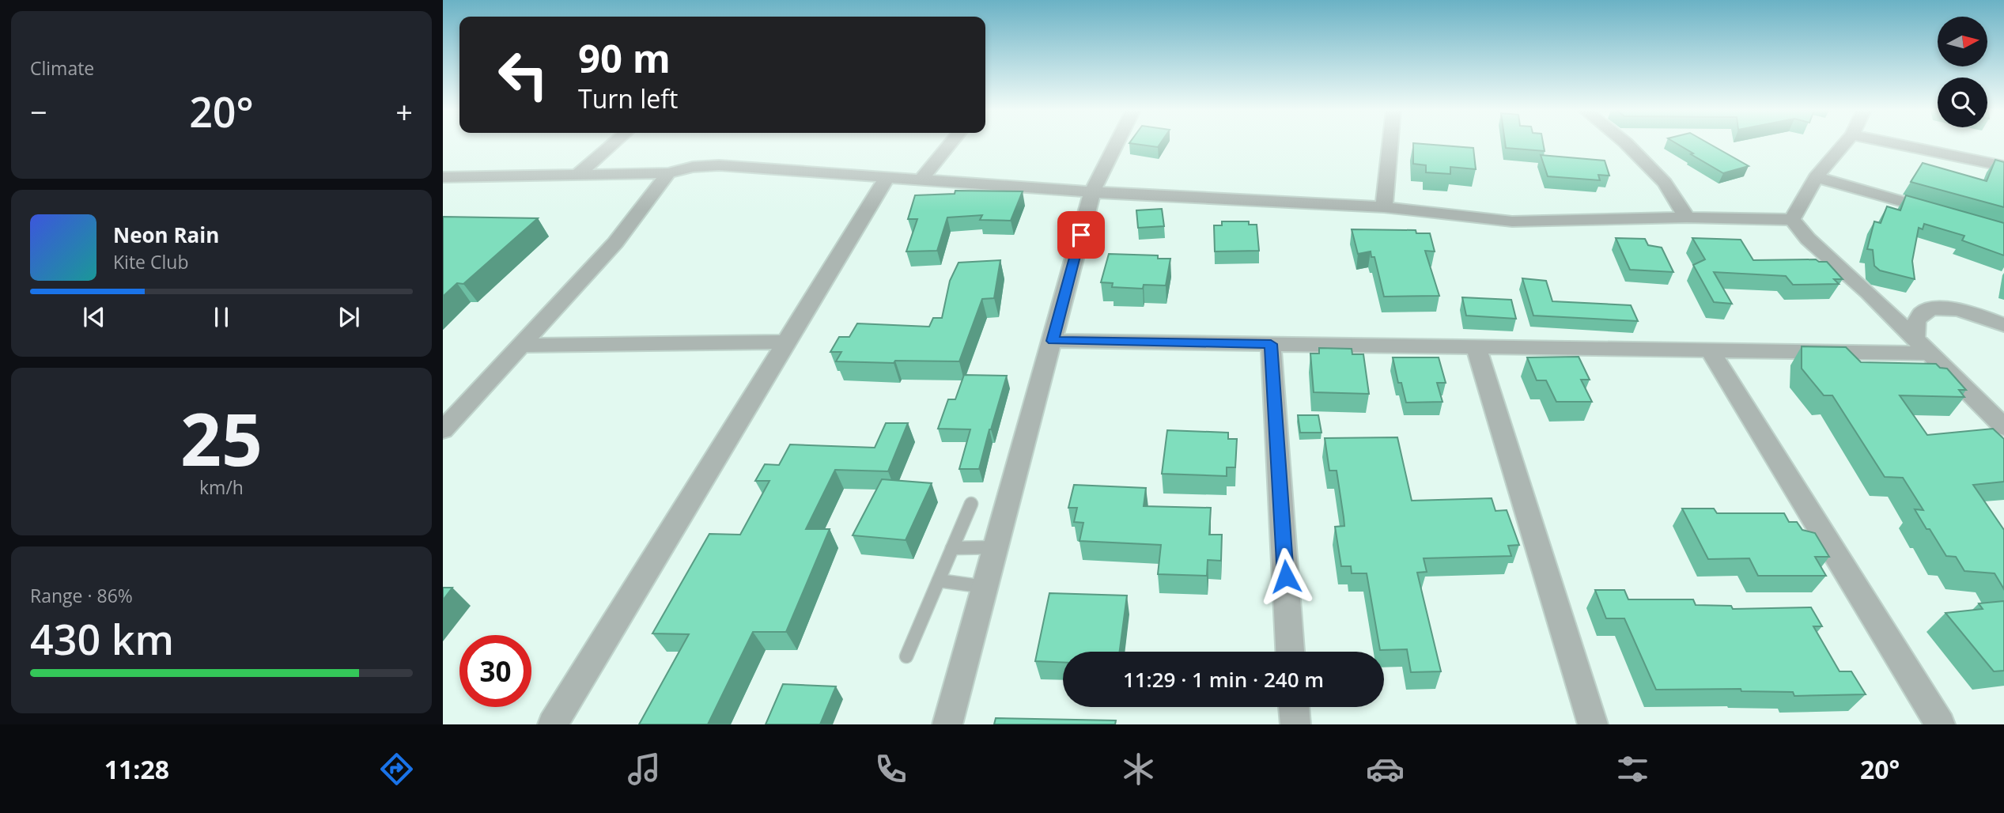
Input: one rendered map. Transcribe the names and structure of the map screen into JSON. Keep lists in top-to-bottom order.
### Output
{
  "north": "right",
  "page": {
    "tile": [
      "Climate",
      ["25", "km/h"],
      ["Range · 86%", "430 km"]
    ],
    "turn": ["90 m", "Turn left"],
    "heat": ["−", "20°", "+"],
    "song": ["Neon Rain", "Kite Club"],
    "limit": "30",
    "trip": "11:29 · 1 min · 240 m",
    "tabs": ["11:28", "20°"]
  }
}
